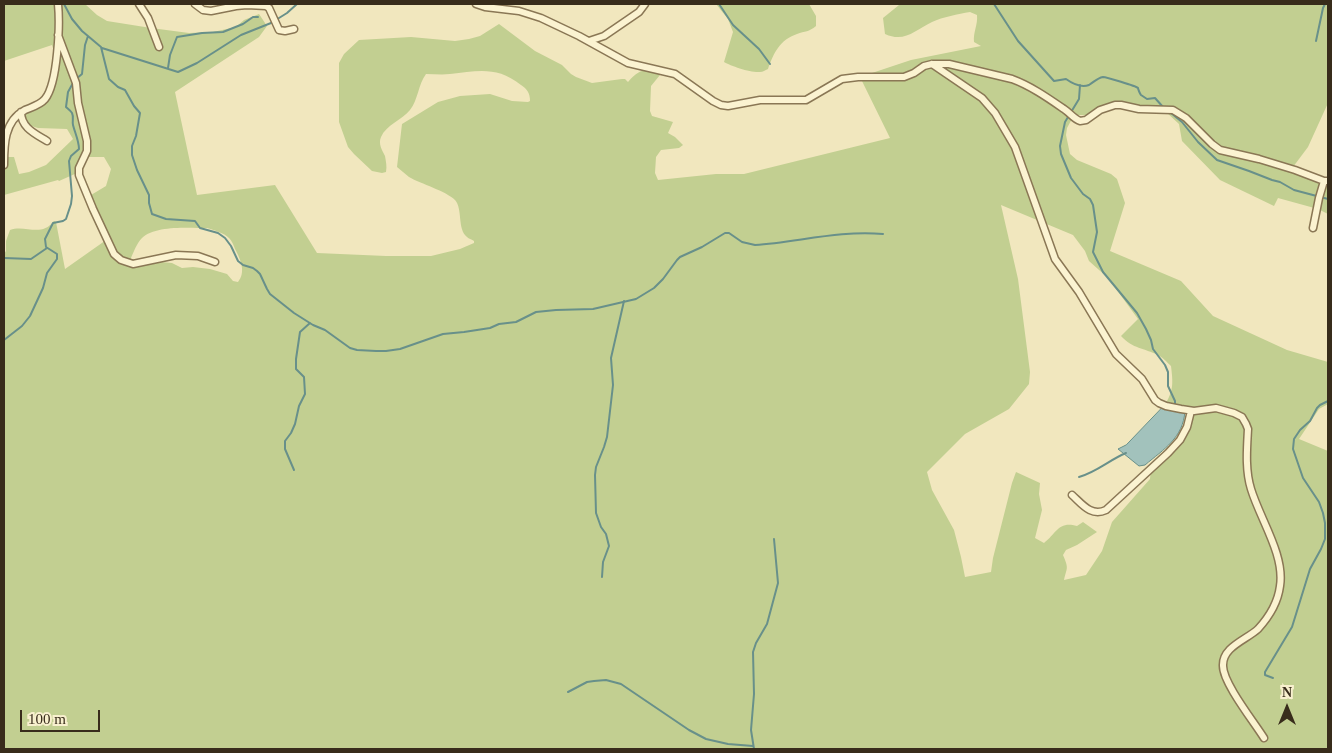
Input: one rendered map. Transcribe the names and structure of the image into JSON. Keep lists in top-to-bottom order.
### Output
{
  "scale_bar": "100 m",
  "north": "top"
}
